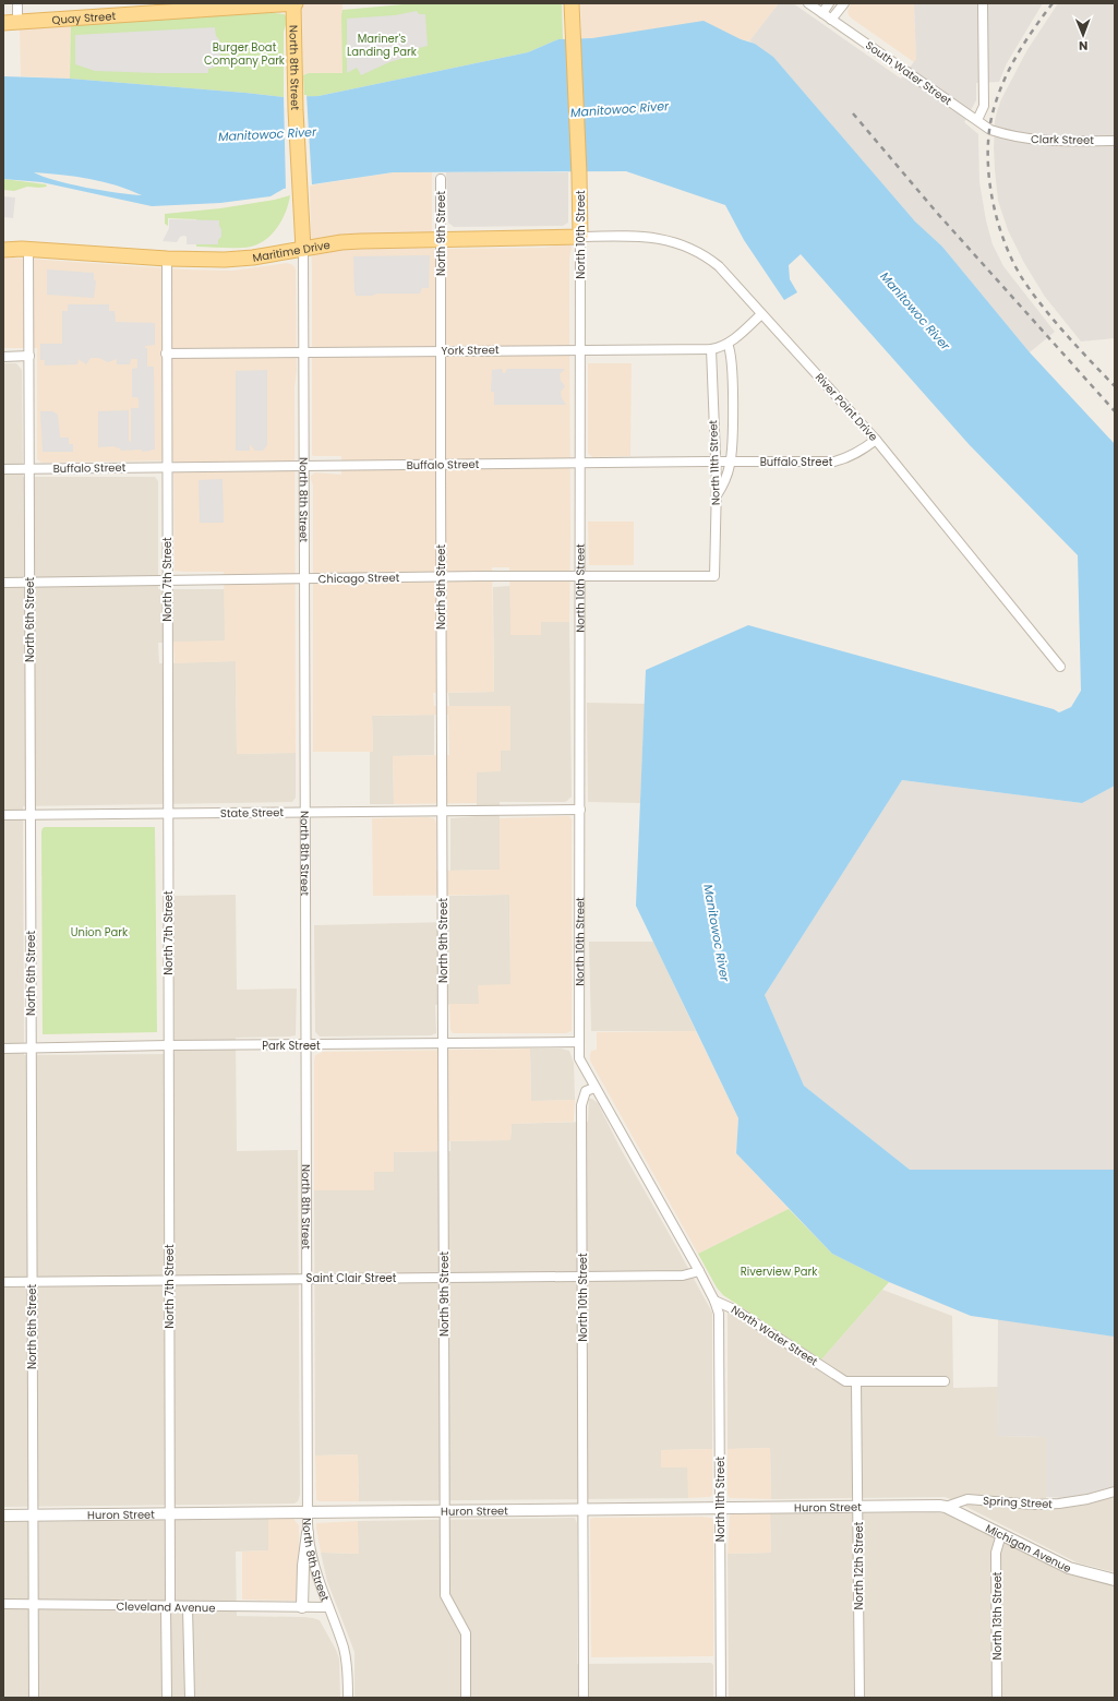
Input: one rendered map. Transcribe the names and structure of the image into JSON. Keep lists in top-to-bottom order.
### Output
{
  "streets": {
    "main road": [
      "Quay Street",
      "North 8th Street",
      "North 10th Street",
      "Maritime Drive"
    ],
    "street": [
      "South Water Street",
      "Clark Street",
      "North 9th Street",
      "York Street",
      "River Point Drive",
      "Buffalo Street",
      "North 11th Street",
      "Chicago Street",
      "North 7th Street",
      "North 6th Street",
      "State Street",
      "Park Street",
      "Saint Clair Street",
      "North Water Street",
      "Spring Street",
      "Huron Street",
      "Michigan Avenue",
      "North 12th Street",
      "Cleveland Avenue",
      "North 13th Street"
    ]
  },
  "crossings": [
    ["Quay Street", "North 8th Street"],
    ["North 8th Street", "Maritime Drive"],
    ["North 8th Street", "York Street"],
    ["North 8th Street", "Buffalo Street"],
    ["North 8th Street", "Chicago Street"],
    ["North 8th Street", "State Street"],
    ["North 8th Street", "Park Street"],
    ["North 8th Street", "Saint Clair Street"],
    ["North 8th Street", "Huron Street"],
    ["North 8th Street", "Cleveland Avenue"],
    ["South Water Street", "Clark Street"],
    ["North 9th Street", "Maritime Drive"],
    ["North 9th Street", "York Street"],
    ["North 9th Street", "Buffalo Street"],
    ["North 9th Street", "Chicago Street"],
    ["North 9th Street", "State Street"],
    ["North 9th Street", "Park Street"],
    ["North 9th Street", "Saint Clair Street"],
    ["North 9th Street", "Huron Street"],
    ["North 10th Street", "Maritime Drive"],
    ["North 10th Street", "York Street"],
    ["North 10th Street", "River Point Drive"],
    ["North 10th Street", "Buffalo Street"],
    ["North 10th Street", "Chicago Street"],
    ["North 10th Street", "State Street"],
    ["North 10th Street", "Park Street"],
    ["North 10th Street", "Saint Clair Street"],
    ["North 10th Street", "Huron Street"],
    ["Maritime Drive", "River Point Drive"],
    ["Maritime Drive", "North 7th Street"],
    ["Maritime Drive", "North 6th Street"],
    ["York Street", "River Point Drive"],
    ["York Street", "North 11th Street"],
    ["York Street", "North 7th Street"],
    ["River Point Drive", "Buffalo Street"],
    ["Buffalo Street", "North 11th Street"],
    ["Buffalo Street", "North 7th Street"],
    ["Buffalo Street", "North 6th Street"],
    ["North 11th Street", "Chicago Street"],
    ["North 11th Street", "North Water Street"],
    ["North 11th Street", "Huron Street"],
    ["Chicago Street", "North 7th Street"],
    ["Chicago Street", "North 6th Street"],
    ["North 7th Street", "State Street"],
    ["North 7th Street", "Park Street"],
    ["North 7th Street", "Saint Clair Street"],
    ["North 7th Street", "Huron Street"],
    ["North 7th Street", "Cleveland Avenue"],
    ["North 6th Street", "State Street"],
    ["North 6th Street", "Park Street"],
    ["North 6th Street", "Saint Clair Street"],
    ["North 6th Street", "Huron Street"],
    ["North 6th Street", "Cleveland Avenue"],
    ["North Water Street", "North 12th Street"],
    ["Spring Street", "Huron Street"],
    ["Spring Street", "Michigan Avenue"],
    ["Huron Street", "Michigan Avenue"],
    ["Huron Street", "North 12th Street"],
    ["Michigan Avenue", "North 13th Street"]
  ],
  "water": ["Manitowoc River"],
  "parks": [
    "Mariner's Landing Park",
    "Burger Boat Company Park",
    "Union Park",
    "Riverview Park"
  ],
  "north": "bottom"
}
